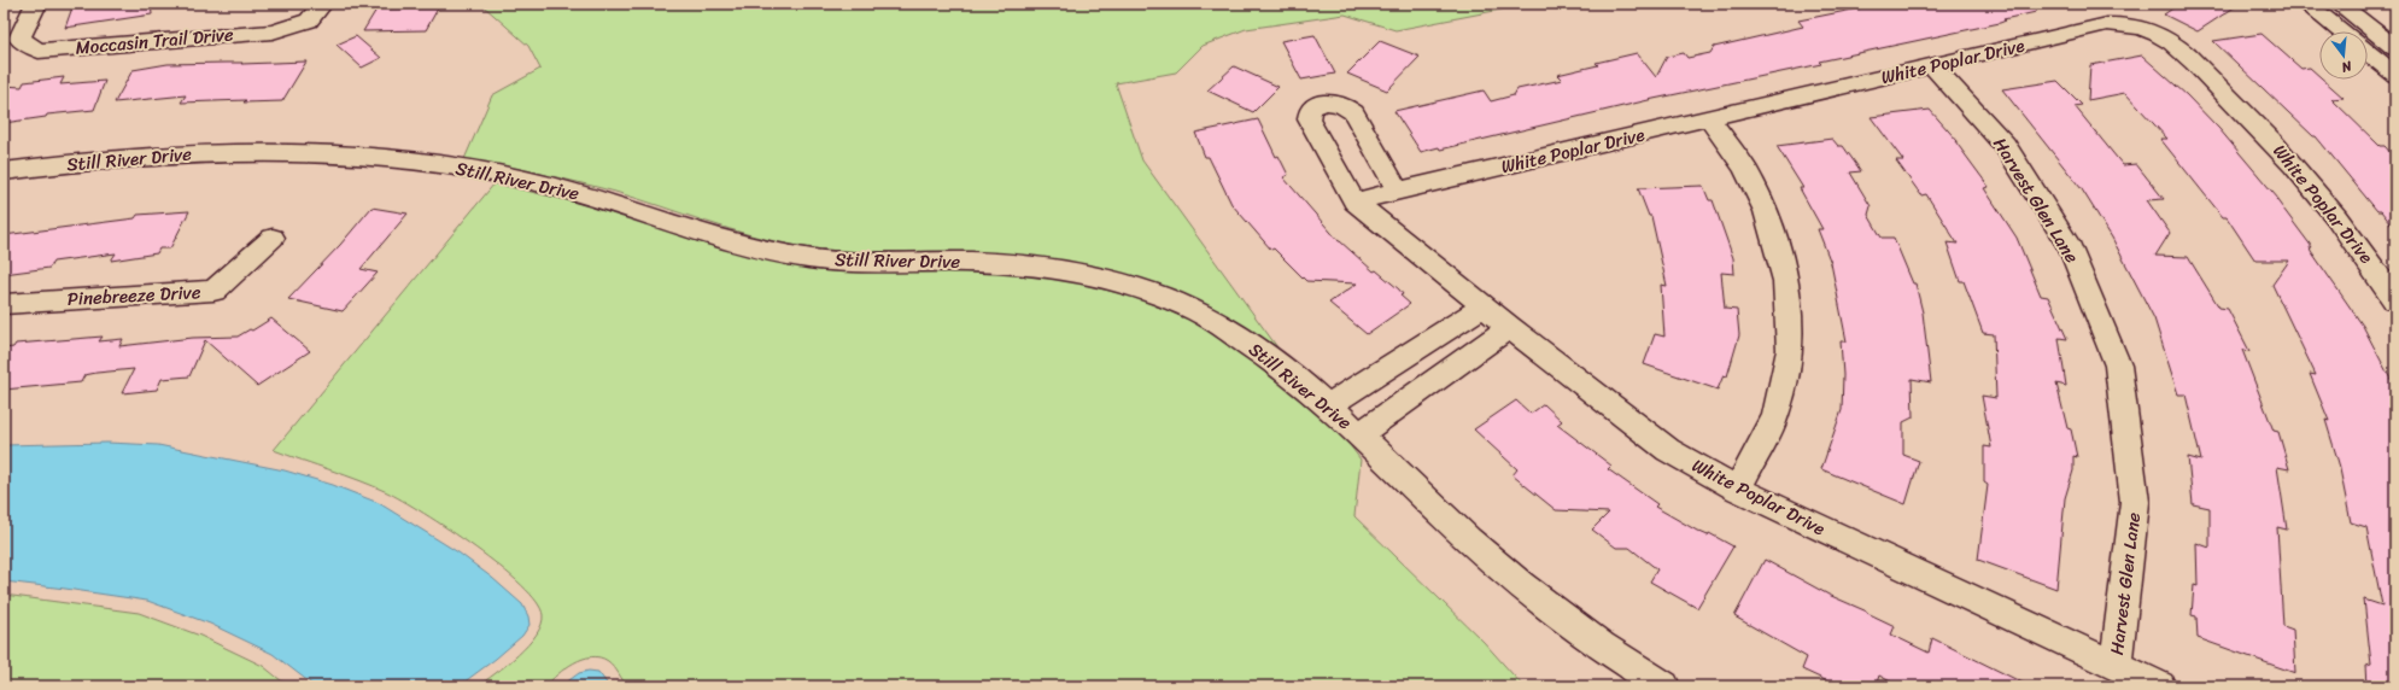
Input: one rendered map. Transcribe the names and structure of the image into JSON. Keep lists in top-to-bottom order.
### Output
{
  "streets": {
    "street": [
      "Moccasin Trail Drive",
      "White Poplar Drive",
      "Still River Drive",
      "Harvest Glen Lane",
      "Pinebreeze Drive"
    ]
  },
  "crossings": [
    ["White Poplar Drive", "Harvest Glen Lane"]
  ],
  "north": "bottom"
}
